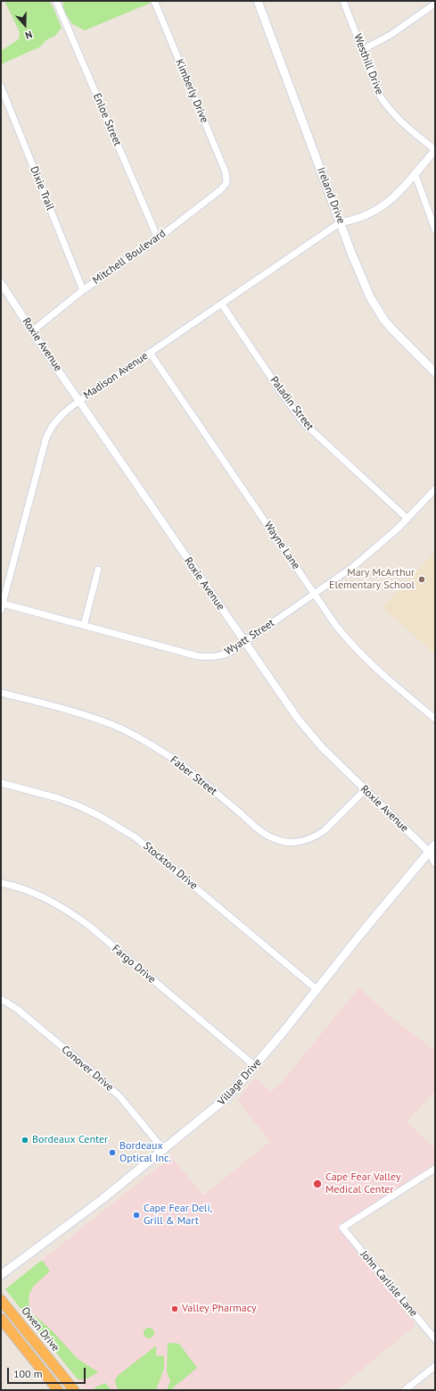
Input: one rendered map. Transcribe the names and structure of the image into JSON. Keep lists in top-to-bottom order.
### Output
{
  "streets": {
    "highway": ["Owen Drive"],
    "main road": ["Ireland Drive", "Village Drive"],
    "street": [
      "Westhill Drive",
      "Kimberly Drive",
      "Enloe Street",
      "Dixie Trail",
      "Mitchell Boulevard",
      "Roxie Avenue",
      "Madison Avenue",
      "Paladin Street",
      "Wayne Lane",
      "Wyatt Street",
      "Faber Street",
      "Stockton Drive",
      "Fargo Drive",
      "Conover Drive",
      "John Carlisle Lane"
    ]
  },
  "crossings": [
    ["Kimberly Drive", "Mitchell Boulevard"],
    ["Enloe Street", "Mitchell Boulevard"],
    ["Dixie Trail", "Mitchell Boulevard"],
    ["Ireland Drive", "Madison Avenue"],
    ["Mitchell Boulevard", "Roxie Avenue"],
    ["Roxie Avenue", "Madison Avenue"],
    ["Roxie Avenue", "Wyatt Street"],
    ["Roxie Avenue", "Faber Street"],
    ["Roxie Avenue", "Village Drive"],
    ["Madison Avenue", "Paladin Street"],
    ["Madison Avenue", "Wayne Lane"],
    ["Madison Avenue", "Wyatt Street"],
    ["Paladin Street", "Wyatt Street"],
    ["Wayne Lane", "Wyatt Street"],
    ["Stockton Drive", "Village Drive"],
    ["Fargo Drive", "Village Drive"],
    ["Conover Drive", "Village Drive"]
  ],
  "places": [
    "Mary McArthur Elementary School",
    "Bordeaux Center",
    "Bordeaux Optical Inc.",
    "Cape Fear Valley Medical Center",
    "Cape Fear Deli, Grill & Mart",
    "Valley Pharmacy"
  ],
  "scale_bar": "100 m",
  "north": "bottom"
}
